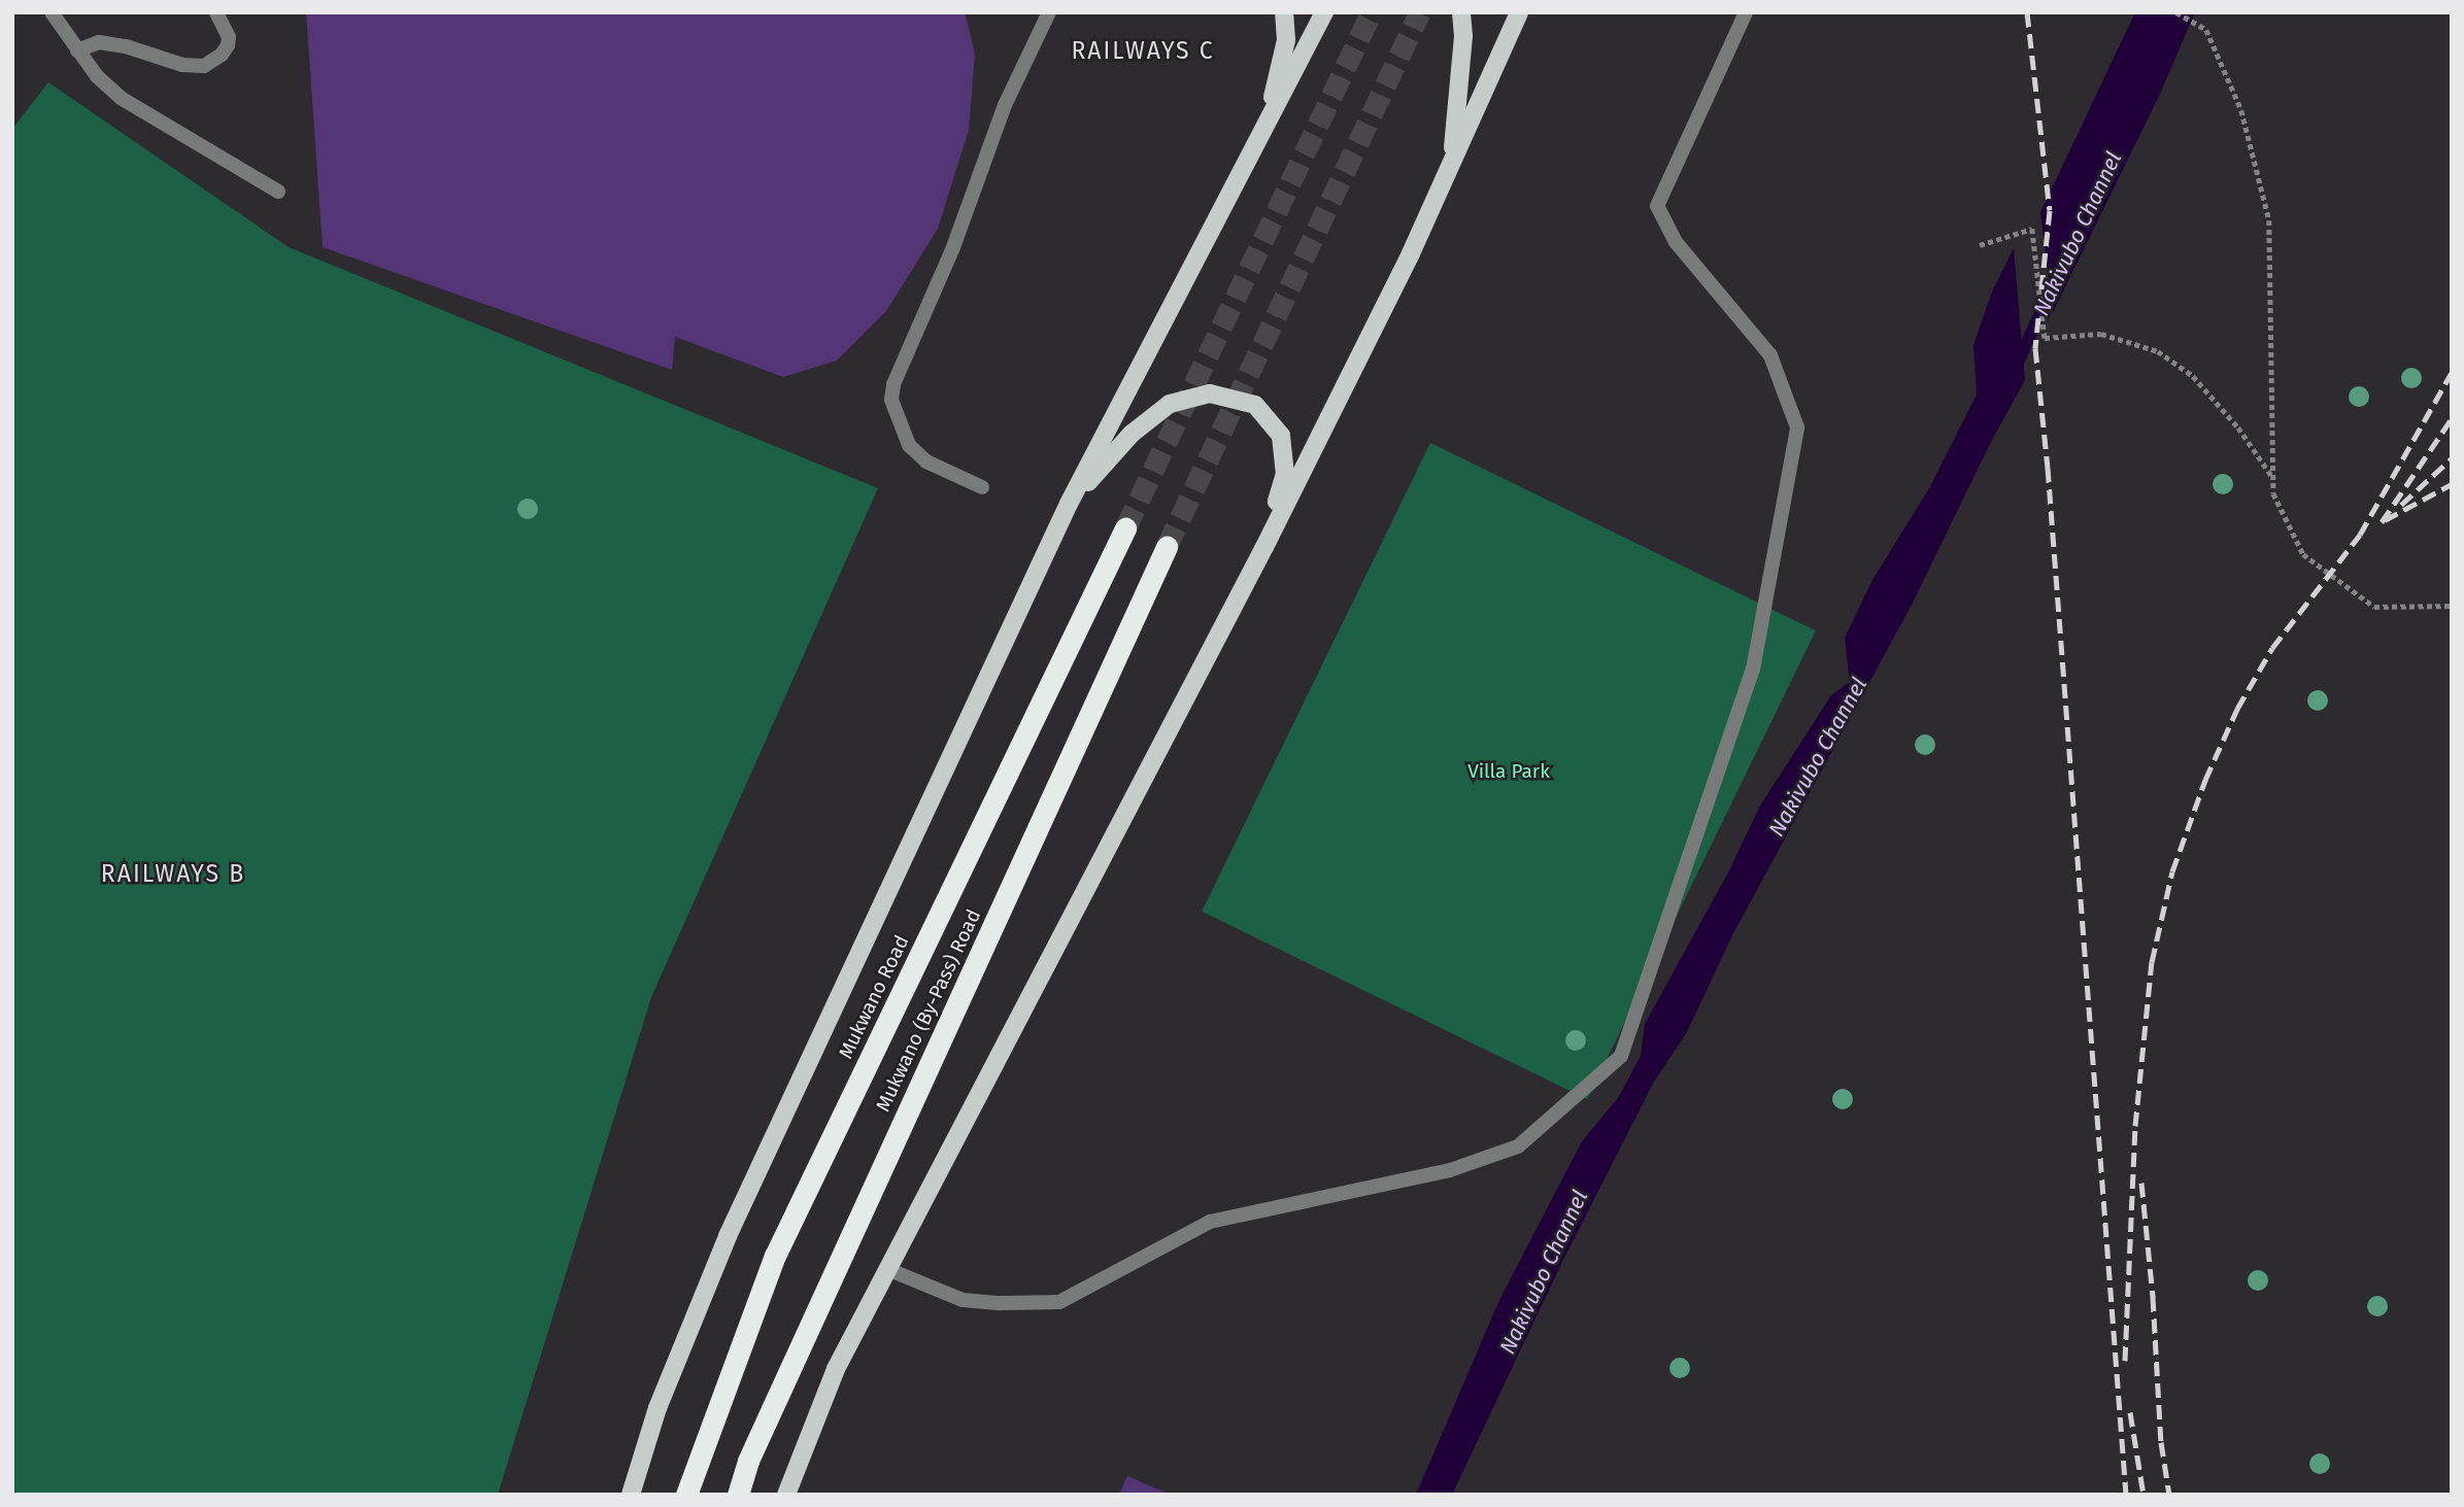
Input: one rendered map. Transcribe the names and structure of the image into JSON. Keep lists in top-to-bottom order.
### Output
{
  "streets": {
    "highway": ["Mukwano Road", "Mukwano (By-Pass) Road"]
  },
  "districts": ["RAILWAYS C", "RAILWAYS B"],
  "water": ["Nakivubo Channel"],
  "parks": ["Villa Park"]
}
